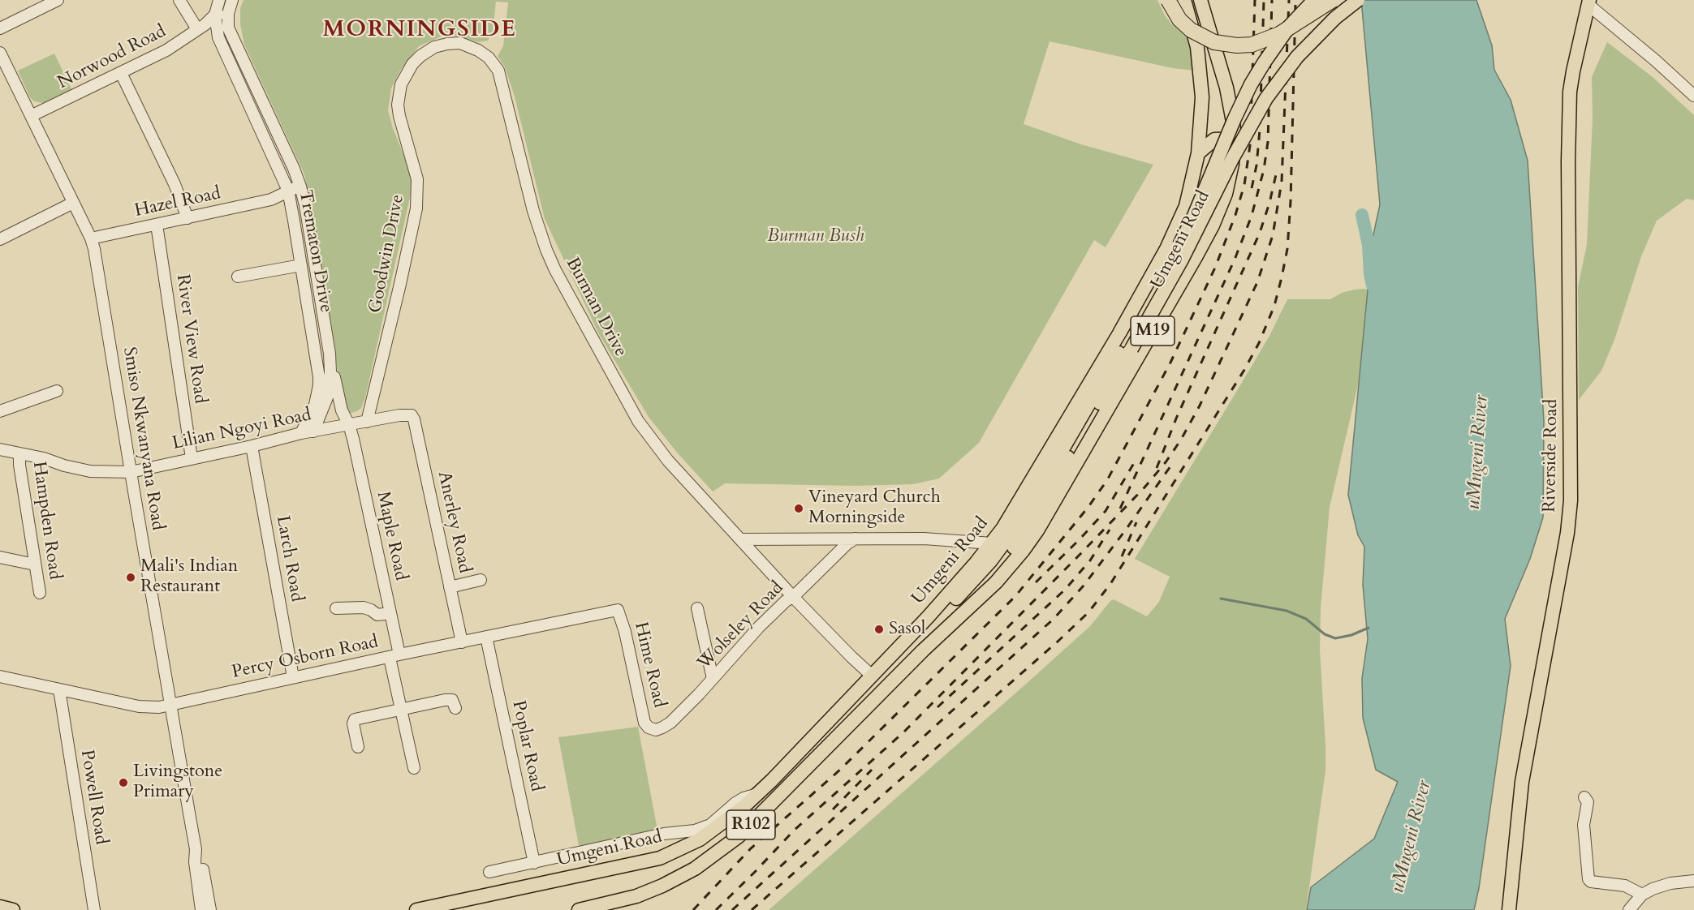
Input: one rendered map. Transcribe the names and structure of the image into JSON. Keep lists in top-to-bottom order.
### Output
{
  "streets": {
    "main road": [
      "Umgeni Road",
      "M19",
      "Riverside Road",
      "R102"
    ],
    "street": [
      "Norwood Road",
      "Hazel Road",
      "Trematon Drive",
      "Goodwin Drive",
      "Burman Drive",
      "River View Road",
      "Lilian Ngoyi Road",
      "Smiso Nkwanyana Road",
      "Hampden Road",
      "Anerley Road",
      "Maple Road",
      "Larch Road",
      "Wolseley Road",
      "Percy Osborn Road",
      "Hime Road",
      "Poplar Road",
      "Powell Road"
    ]
  },
  "crossings": [
    ["Norwood Road", "Trematon Drive"],
    ["Norwood Road", "Smiso Nkwanyana Road"],
    ["Hazel Road", "Trematon Drive"],
    ["Hazel Road", "River View Road"],
    ["Hazel Road", "Smiso Nkwanyana Road"],
    ["Umgeni Road", "Burman Drive"],
    ["Trematon Drive", "Lilian Ngoyi Road"],
    ["Trematon Drive", "Maple Road"],
    ["Goodwin Drive", "Burman Drive"],
    ["Goodwin Drive", "Lilian Ngoyi Road"],
    ["Burman Drive", "Wolseley Road"],
    ["River View Road", "Lilian Ngoyi Road"],
    ["Lilian Ngoyi Road", "Smiso Nkwanyana Road"],
    ["Lilian Ngoyi Road", "Hampden Road"],
    ["Lilian Ngoyi Road", "Anerley Road"],
    ["Lilian Ngoyi Road", "Maple Road"],
    ["Lilian Ngoyi Road", "Larch Road"],
    ["Smiso Nkwanyana Road", "Percy Osborn Road"],
    ["Anerley Road", "Percy Osborn Road"],
    ["Maple Road", "Percy Osborn Road"],
    ["Larch Road", "Percy Osborn Road"],
    ["Wolseley Road", "Hime Road"],
    ["Percy Osborn Road", "Hime Road"],
    ["Percy Osborn Road", "Poplar Road"],
    ["Percy Osborn Road", "Powell Road"]
  ],
  "districts": ["MORNINGSIDE"],
  "water": ["uMngeni River"],
  "parks": ["Burman Bush"],
  "places": [
    "Vineyard Church Morningside",
    "Mali's Indian Restaurant",
    "Sasol",
    "Livingstone Primary"
  ]
}
